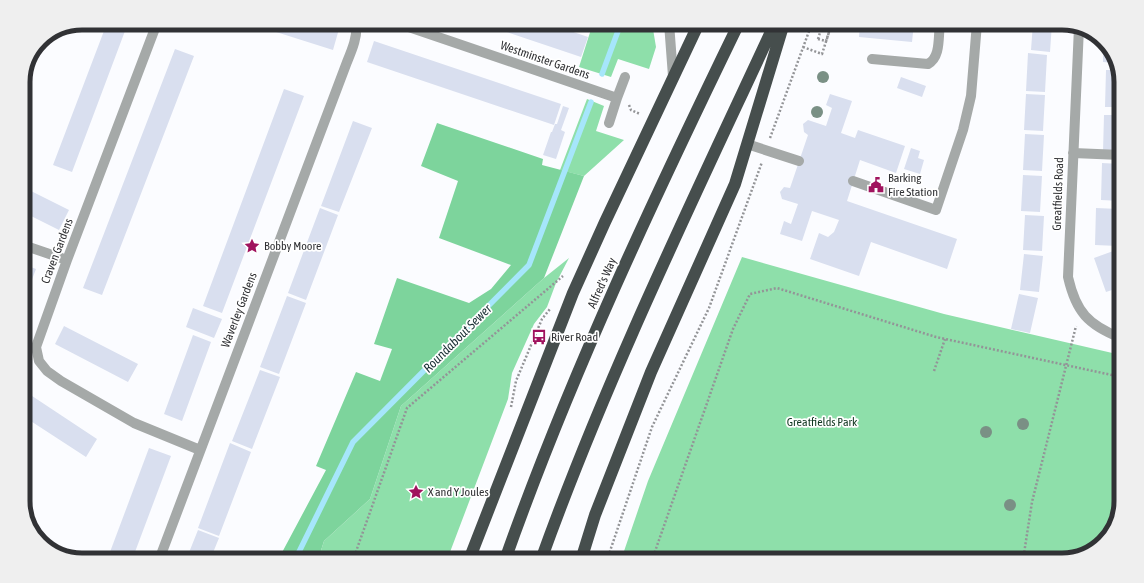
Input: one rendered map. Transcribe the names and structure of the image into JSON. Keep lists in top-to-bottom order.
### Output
{
  "streets": {
    "highway": ["Alfred's Way"],
    "street": [
      "Westminster Gardens",
      "Greatfields Road",
      "Craven Gardens",
      "Waverley Gardens"
    ]
  },
  "crossings": [
    ["Craven Gardens", "Waverley Gardens"]
  ],
  "water": ["Roundabout Sewer"],
  "parks": ["Greatfields Park"],
  "places": {
    "public building": ["Barking Fire Station"],
    "place": ["Bobby Moore", "X and Y Joules"],
    "bus stop": ["River Road"]
  }
}
